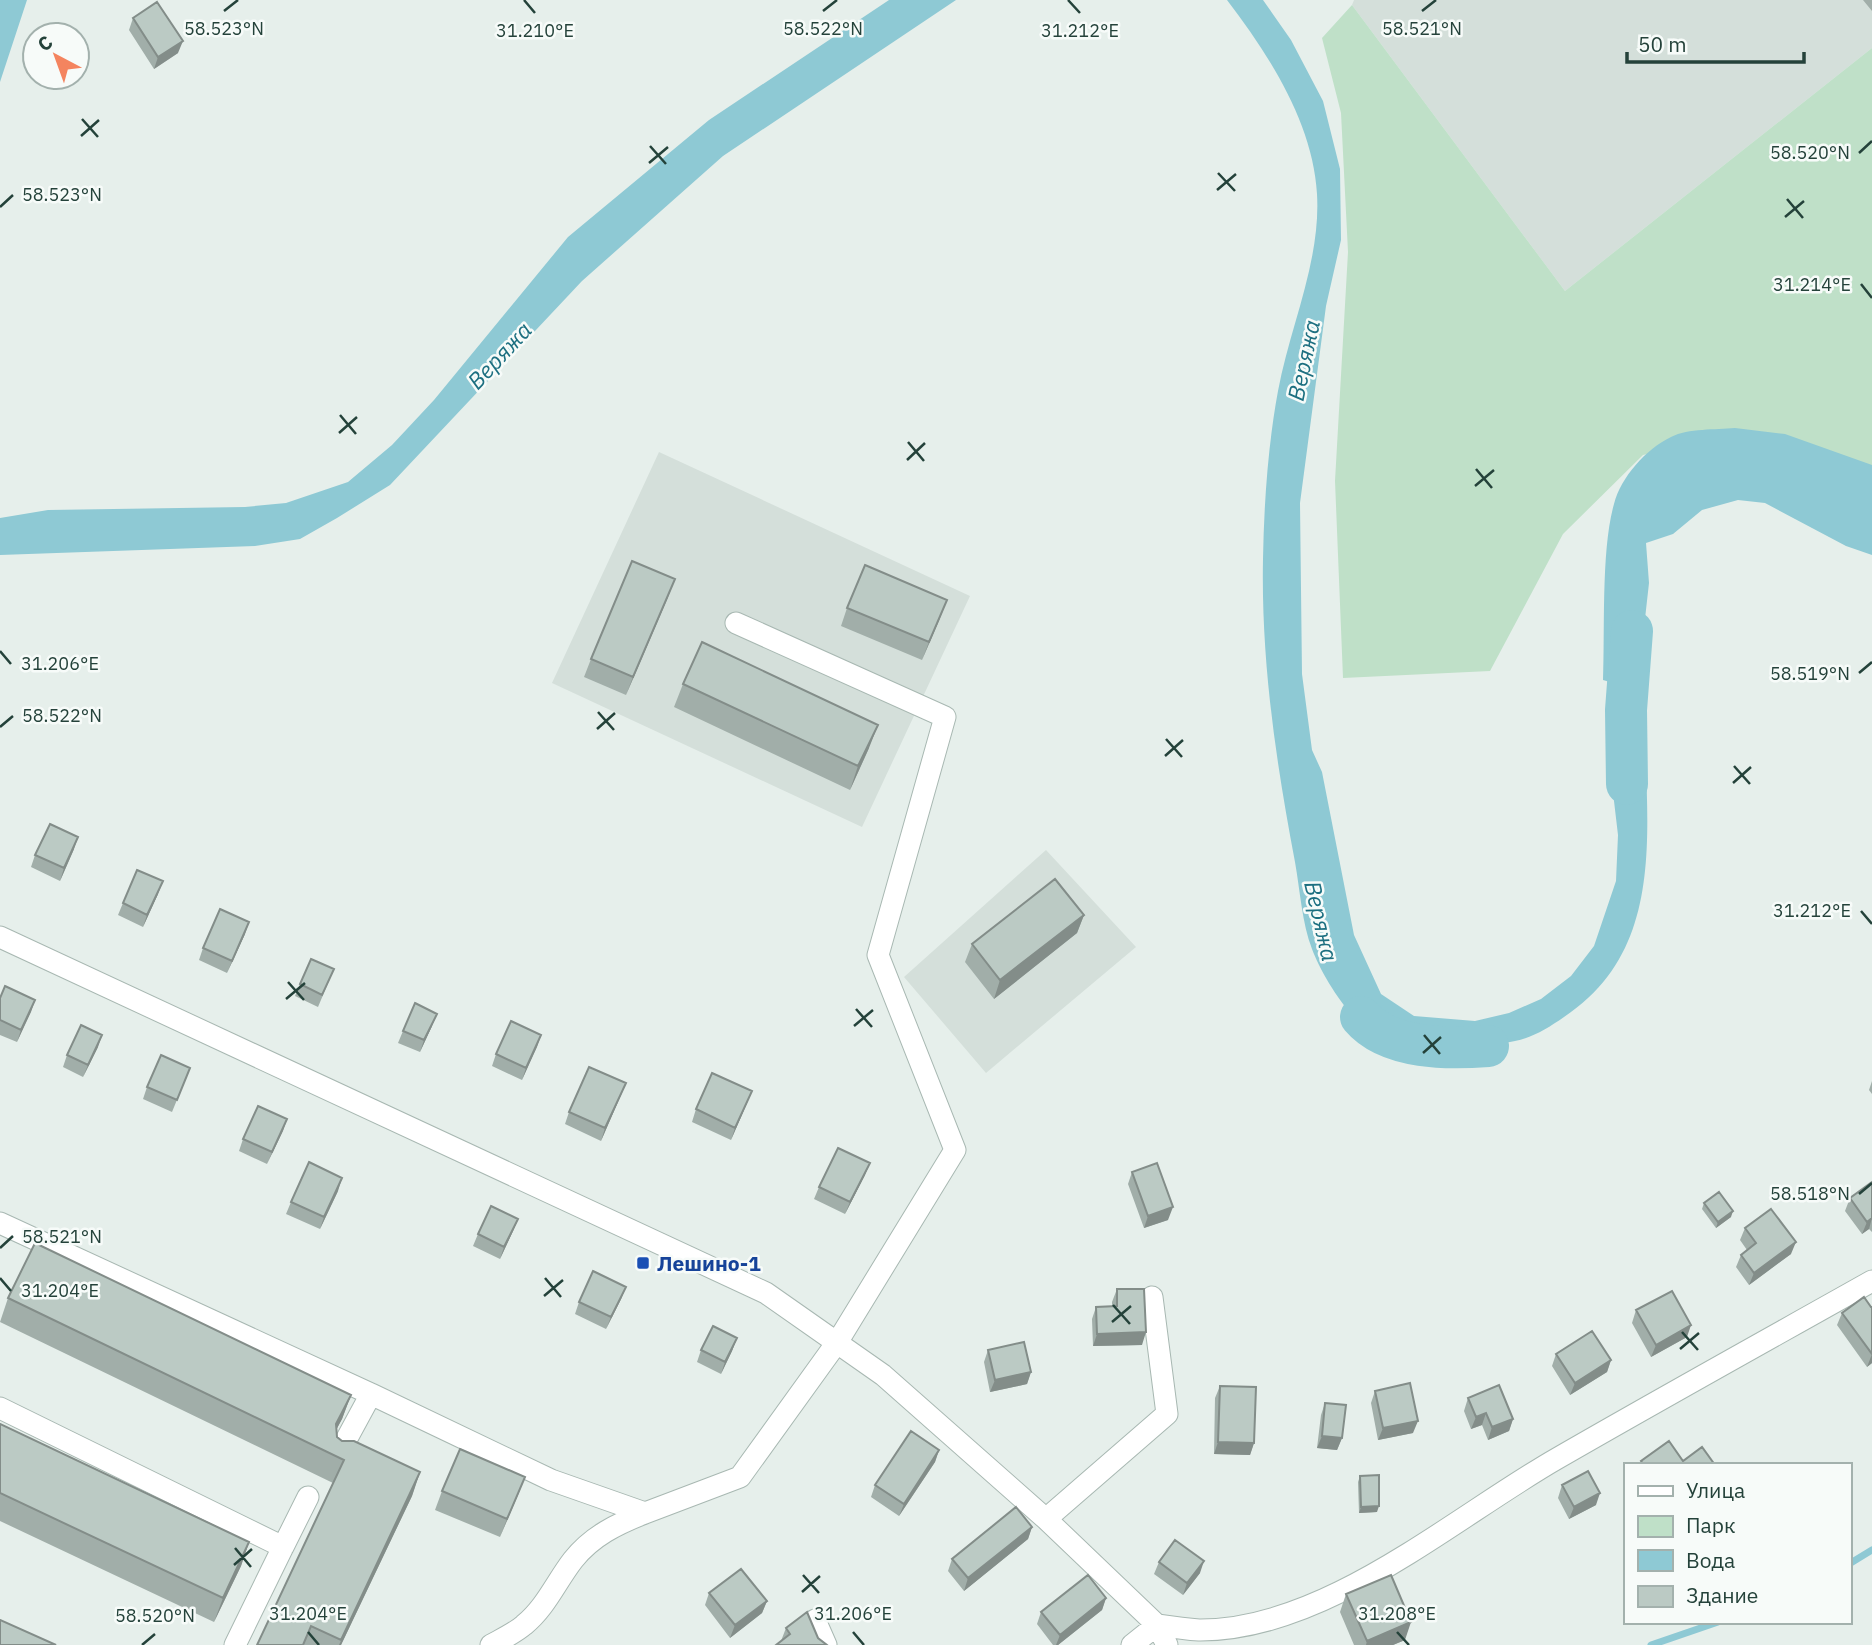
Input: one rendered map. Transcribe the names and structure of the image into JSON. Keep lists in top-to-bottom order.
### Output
{
  "water": ["Веряжа"],
  "places": {
    "transit": ["Лешино-1"]
  },
  "legend": [
    "Улица",
    "Парк",
    "Вода",
    "Здание"
  ],
  "scale_bar": "50 m",
  "north": "top left",
  "coordinates": [
    "58.522°N",
    "58.521°N",
    "58.523°N",
    "31.210°E",
    "31.212°E",
    "58.520°N",
    "31.214°E",
    "31.206°E",
    "58.519°N",
    "58.518°N",
    "31.204°E",
    "31.208°E"
  ]
}
